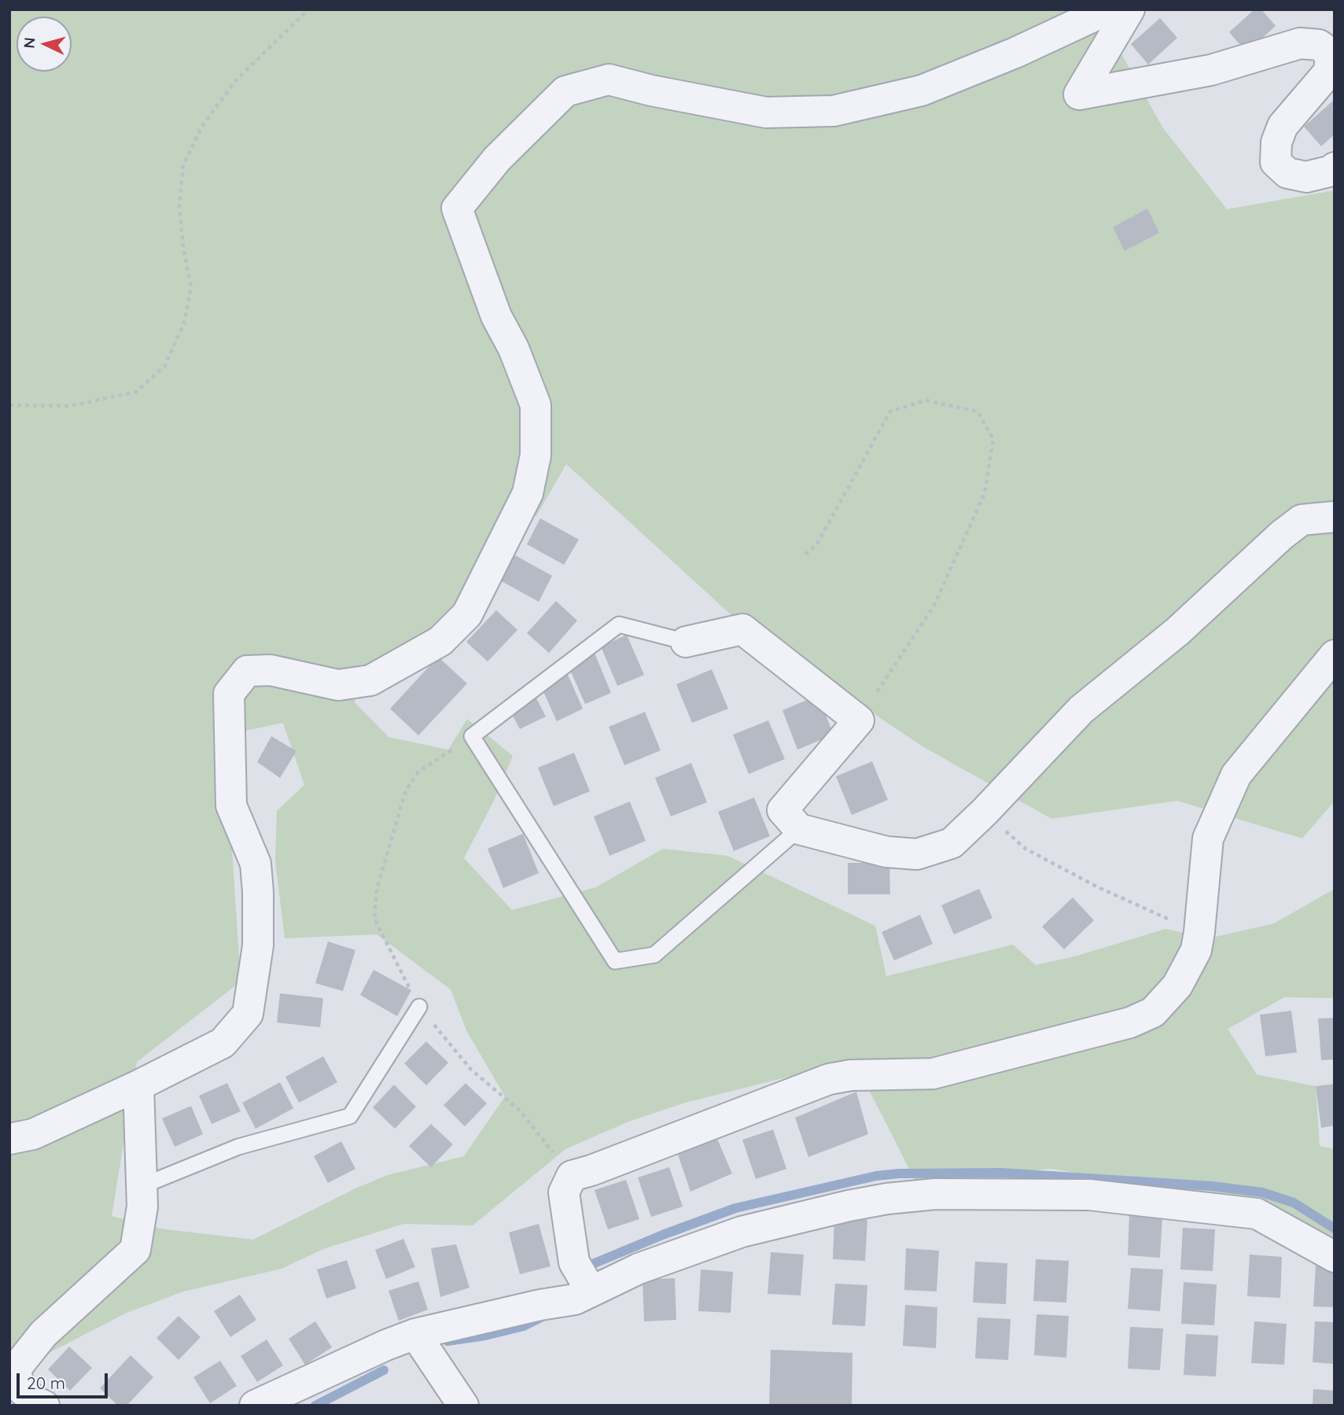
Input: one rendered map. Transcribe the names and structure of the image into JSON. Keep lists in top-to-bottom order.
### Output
{
  "scale_bar": "20 m",
  "north": "left"
}
